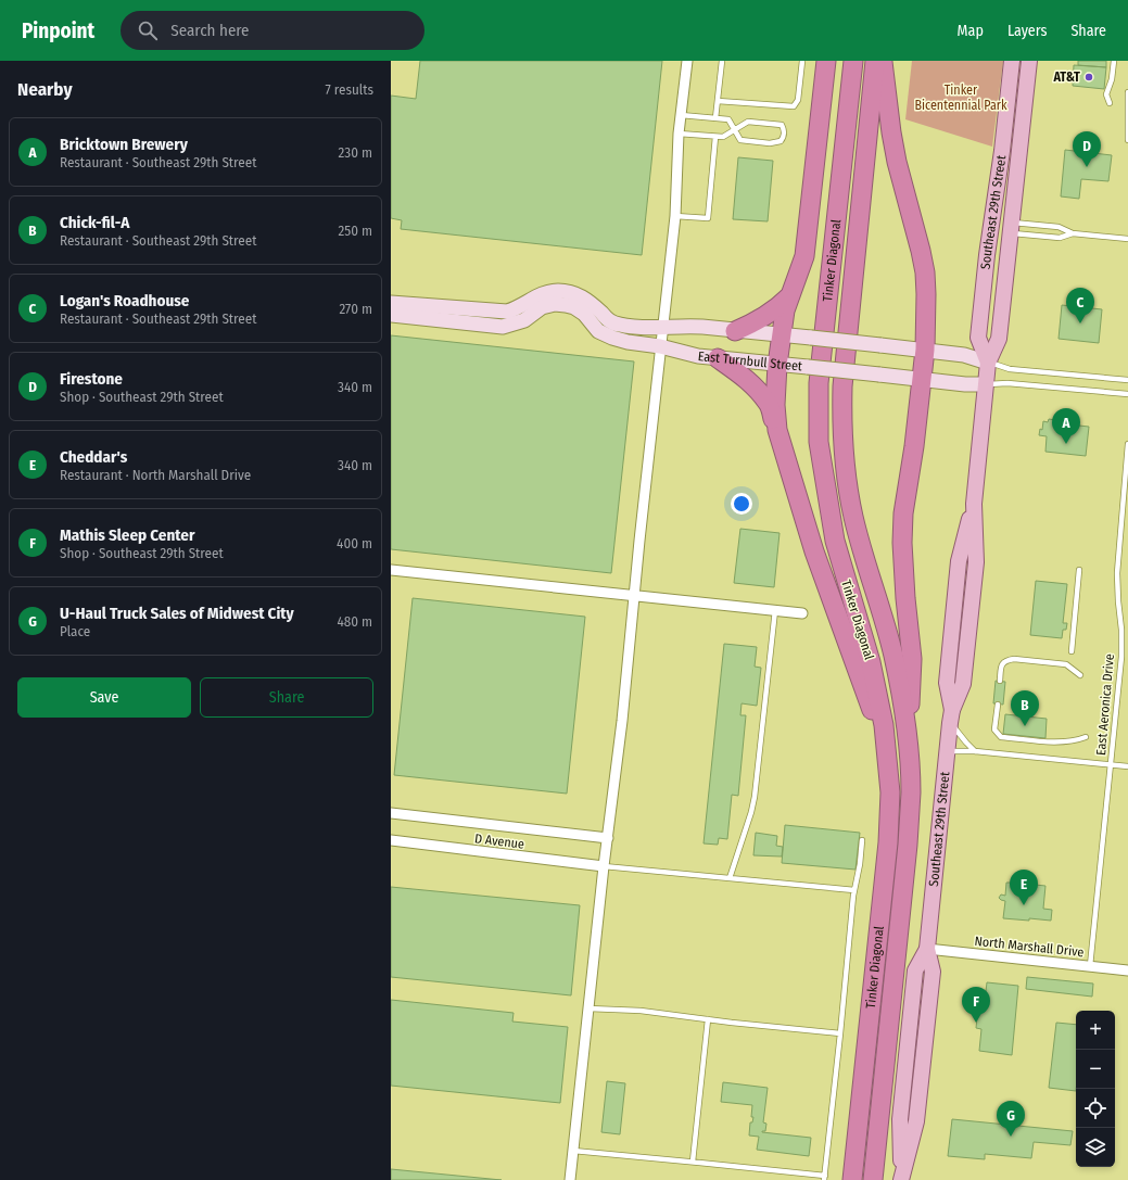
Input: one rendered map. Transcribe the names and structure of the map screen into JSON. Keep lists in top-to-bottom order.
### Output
{
  "streets": {
    "highway": ["Tinker Diagonal"],
    "main road": ["Southeast 29th Street"],
    "street": ["East Turnbull Street", "D Avenue", "North Marshall Drive"],
    "lane": ["East Aeronica Drive"]
  },
  "crossings": [
    ["Southeast 29th Street", "East Turnbull Street"],
    ["Southeast 29th Street", "North Marshall Drive"],
    ["East Aeronica Drive", "North Marshall Drive"]
  ],
  "parks": ["Tinker Bicentennial Park"],
  "places": ["AT&T"],
  "page": {
    "header": "Pinpoint",
    "search": "Search here",
    "nav": ["Map", "Layers", "Share"],
    "heading": ["Nearby", "7 results"],
    "list": [
      {
        "mark": "A",
        "name": "Bricktown Brewery",
        "note": "Restaurant · Southeast 29th Street",
        "value": "230 m"
      },
      {
        "mark": "B",
        "name": "Chick-fil-A",
        "note": "Restaurant · Southeast 29th Street",
        "value": "250 m"
      },
      {
        "mark": "C",
        "name": "Logan's Roadhouse",
        "note": "Restaurant · Southeast 29th Street",
        "value": "270 m"
      },
      {
        "mark": "D",
        "name": "Firestone",
        "note": "Shop · Southeast 29th Street",
        "value": "340 m"
      },
      {
        "mark": "E",
        "name": "Cheddar's",
        "note": "Restaurant · North Marshall Drive",
        "value": "340 m"
      },
      {
        "mark": "F",
        "name": "Mathis Sleep Center",
        "note": "Shop · Southeast 29th Street",
        "value": "400 m"
      },
      {
        "mark": "G",
        "name": "U-Haul Truck Sales of Midwest City",
        "note": "Place",
        "value": "480 m"
      }
    ],
    "pins": [
      "D",
      "C",
      "A",
      "B",
      "E",
      "F",
      "G"
    ],
    "buttons": ["Save", "Share"],
    "map_buttons": ["+", "−"]
  }
}
